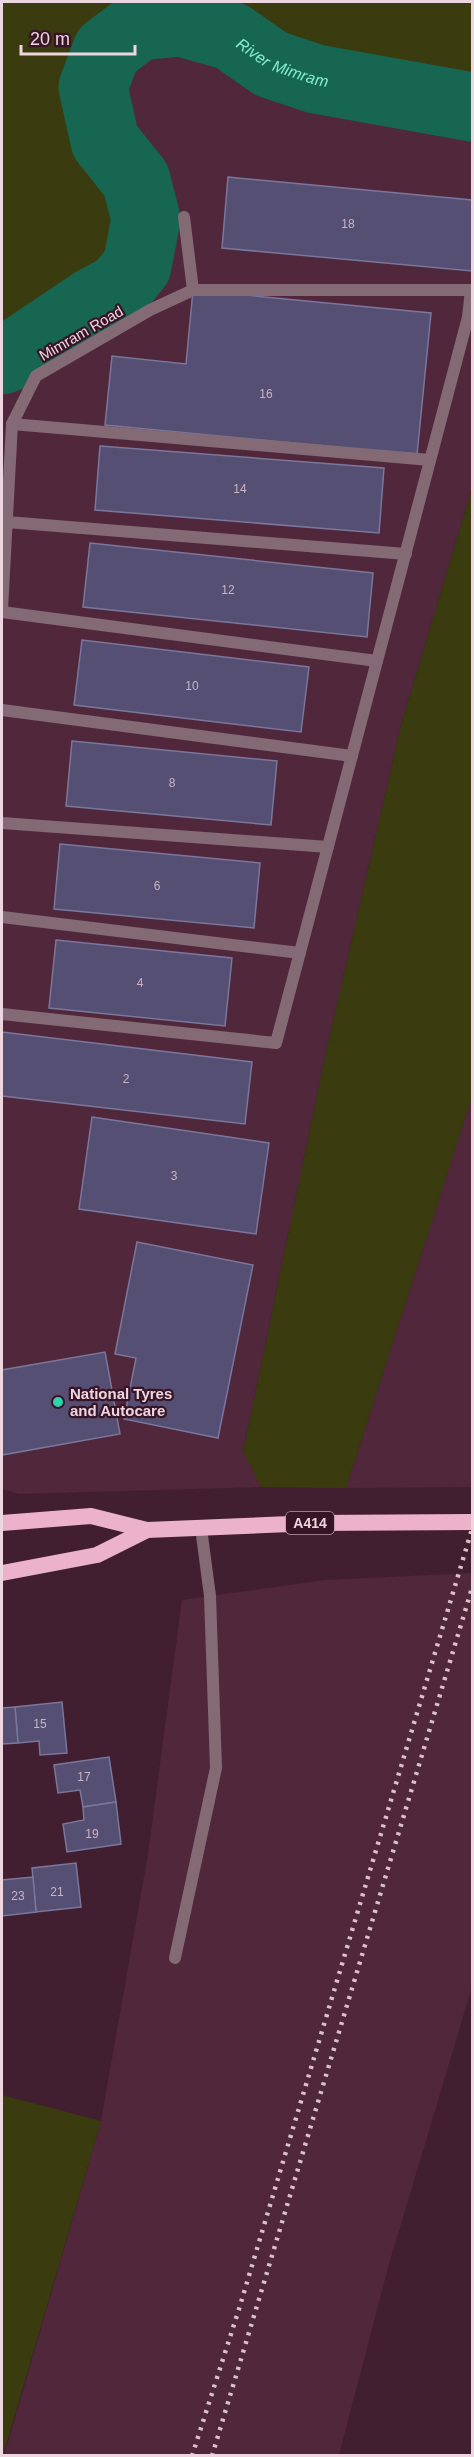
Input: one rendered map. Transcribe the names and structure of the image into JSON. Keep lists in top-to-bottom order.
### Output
{
  "streets": {
    "highway": ["A414"],
    "lane": ["Mimram Road"]
  },
  "water": ["River Mimram"],
  "places": ["National Tyres and Autocare"],
  "house_numbers": [
    "18",
    "16",
    "14",
    "12",
    "10",
    "8",
    "6",
    "4",
    "2",
    "3",
    "15",
    "17",
    "19",
    "21",
    "23"
  ],
  "scale_bar": "20 m"
}
